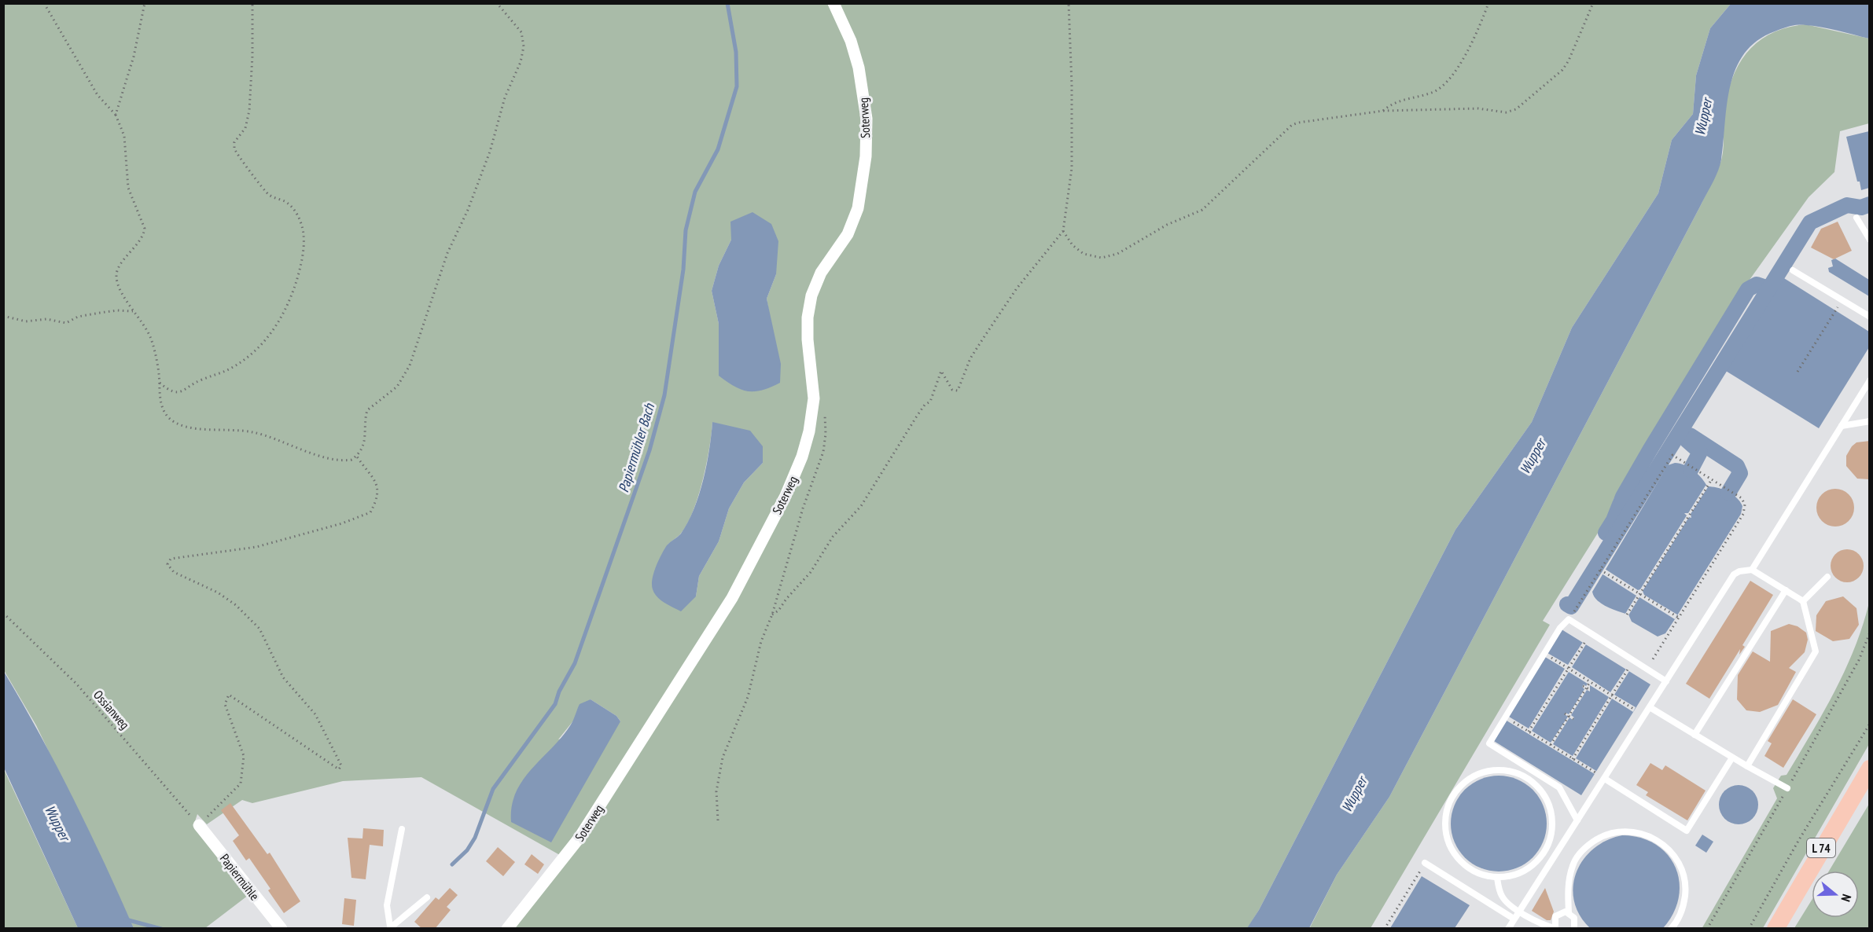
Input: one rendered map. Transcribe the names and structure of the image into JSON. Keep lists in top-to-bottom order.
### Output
{
  "streets": {
    "main road": ["L 74"],
    "street": ["Soterweg", "Papiermühle"],
    "path": ["Ossianweg"]
  },
  "crossings": [
    ["Ossianweg", "Papiermühle"]
  ],
  "water": ["Wupper", "Papiermühler Bach"],
  "north": "right"
}
